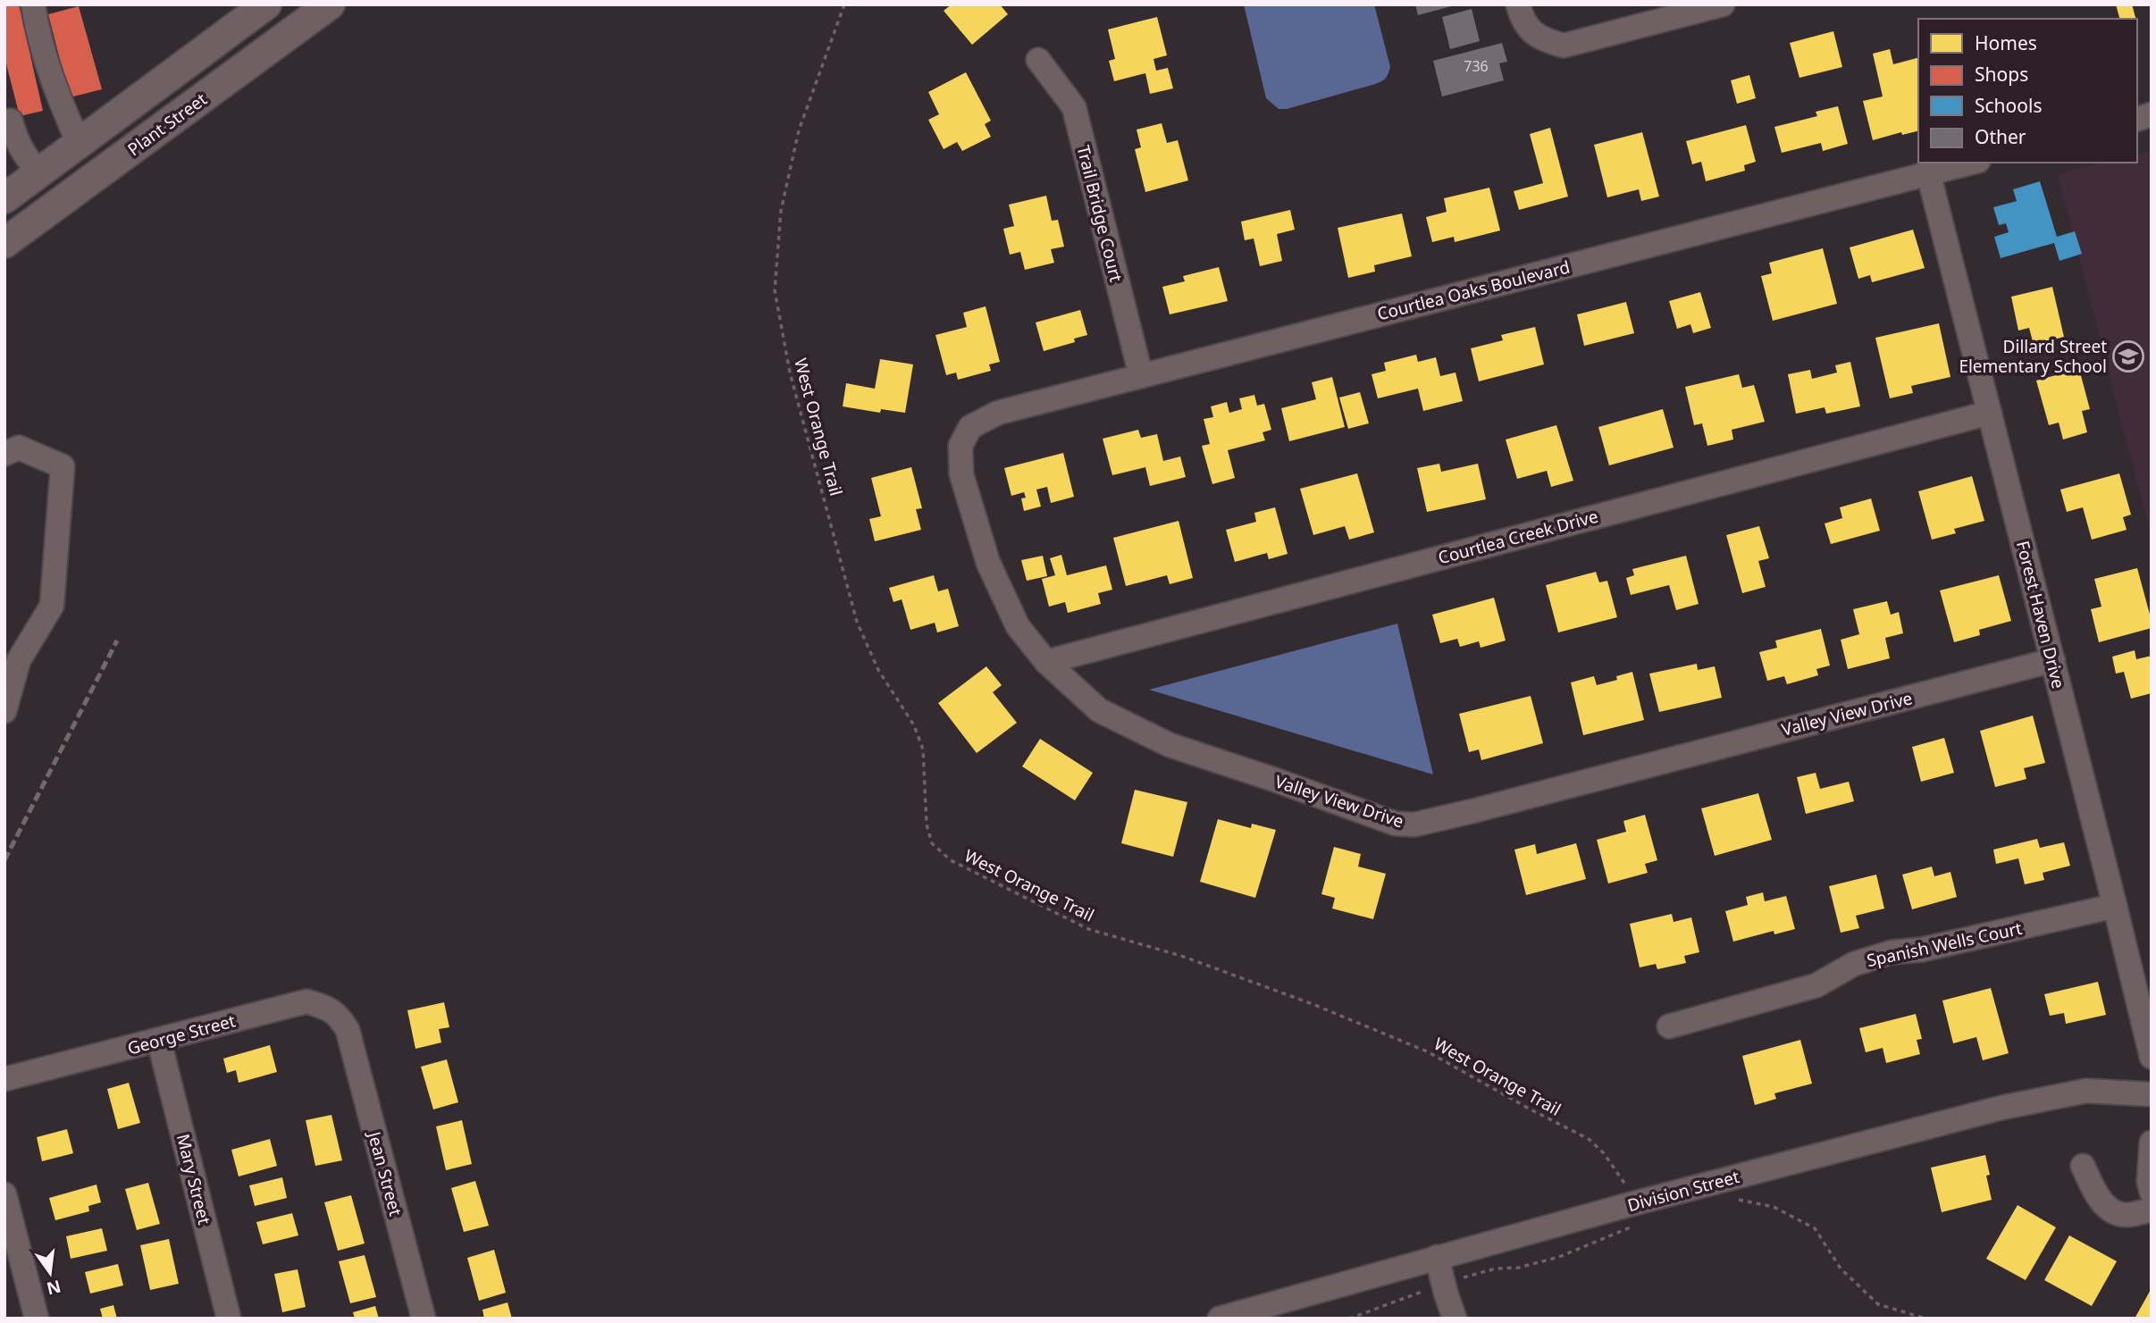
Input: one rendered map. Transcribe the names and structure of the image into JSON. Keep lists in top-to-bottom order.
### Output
{
  "streets": {
    "main road": ["Plant Street"],
    "street": [
      "Trail Bridge Court",
      "Courtlea Oaks Boulevard",
      "Courtlea Creek Drive",
      "Forest Haven Drive",
      "Valley View Drive",
      "Spanish Wells Court",
      "George Street",
      "Jean Street",
      "Mary Street",
      "Division Street"
    ],
    "path": ["West Orange Trail"]
  },
  "crossings": [
    ["Trail Bridge Court", "Courtlea Oaks Boulevard"],
    ["Courtlea Oaks Boulevard", "Forest Haven Drive"],
    ["Courtlea Oaks Boulevard", "Valley View Drive"],
    ["Courtlea Creek Drive", "Forest Haven Drive"],
    ["Courtlea Creek Drive", "Valley View Drive"],
    ["Forest Haven Drive", "Valley View Drive"],
    ["Forest Haven Drive", "Spanish Wells Court"],
    ["George Street", "Jean Street"],
    ["George Street", "Mary Street"]
  ],
  "places": {
    "school or university": ["Dillard Street Elementary School"]
  },
  "house_numbers": ["736"],
  "legend": [
    "Homes",
    "Shops",
    "Schools",
    "Other"
  ],
  "north": "bottom"
}
